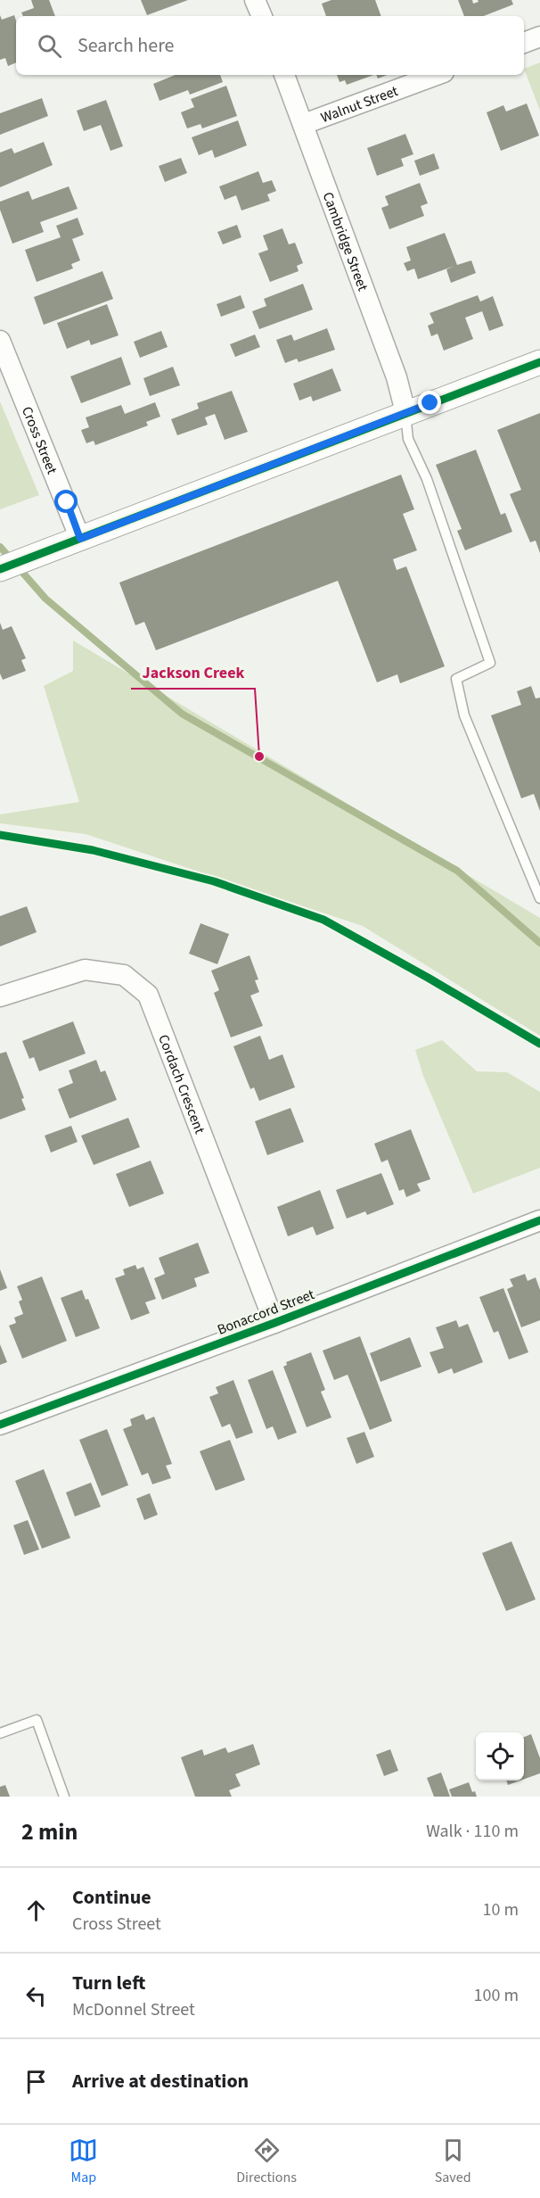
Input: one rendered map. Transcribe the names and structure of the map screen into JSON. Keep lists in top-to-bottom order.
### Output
{
  "streets": {
    "street": [
      "Walnut Street",
      "Cambridge Street",
      "Cross Street",
      "Cordach Crescent",
      "Bonaccord Street"
    ]
  },
  "crossings": [
    ["Walnut Street", "Cambridge Street"],
    ["Cordach Crescent", "Bonaccord Street"]
  ],
  "places": ["Jackson Creek"],
  "page": {
    "search": "Search here",
    "heading": ["2 min", "Walk · 110 m"],
    "list": [
      ["Continue", "Cross Street", "10 m"],
      ["Turn left", "McDonnel Street", "100 m"],
      "Arrive at destination"
    ],
    "nav": ["Map", "Directions", "Saved"]
  }
}
